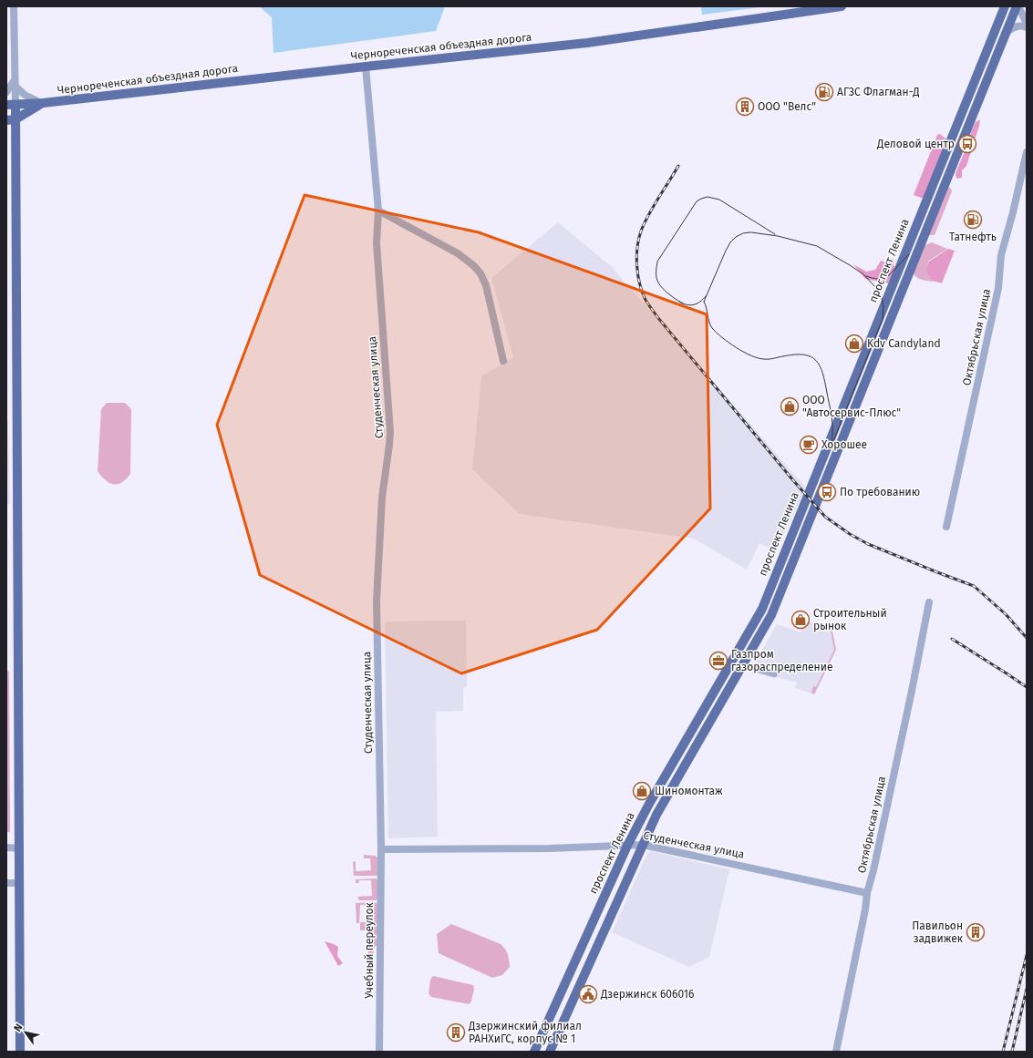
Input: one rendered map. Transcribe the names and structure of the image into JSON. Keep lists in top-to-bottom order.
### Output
{
  "streets": {
    "main road": ["Чернореченская объездная дорога", "проспект Ленина"],
    "street": ["Октябрьская улица", "Студенческая улица", "Учебный переулок"]
  },
  "crossings": [
    ["Чернореченская объездная дорога", "Студенческая улица"],
    ["проспект Ленина", "Студенческая улица"],
    ["Октябрьская улица", "Студенческая улица"],
    ["Студенческая улица", "Учебный переулок"]
  ],
  "places": {
    "fuel station": ["АГЗС Флагман-Д", "Татнефть"],
    "building": ["ООО \"Велс\"", "Павильон задвижек", "Дзержинский филиал РАНХиГС, корпус № 1"],
    "bus stop": ["Деловой центр", "По требованию"],
    "shop": [
      "Kdv Candyland",
      "ООО \"Автосервис-Плюс\"",
      "Строительный рынок",
      "Шиномонтаж"
    ],
    "cafe": ["Хорошее"],
    "office": ["Газпром газораспределение"],
    "public building": ["Дзержинск 606016"]
  },
  "north": "top left"
}
